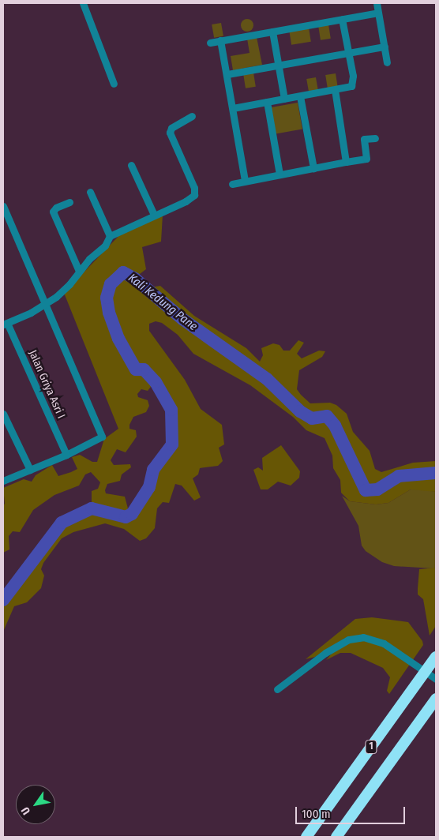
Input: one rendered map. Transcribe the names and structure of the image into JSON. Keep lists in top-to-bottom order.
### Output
{
  "streets": {
    "highway": ["1"],
    "street": ["Jalan Griya Asri I"]
  },
  "water": ["Kali Kedung Pane"],
  "scale_bar": "100 m",
  "north": "bottom left"
}
